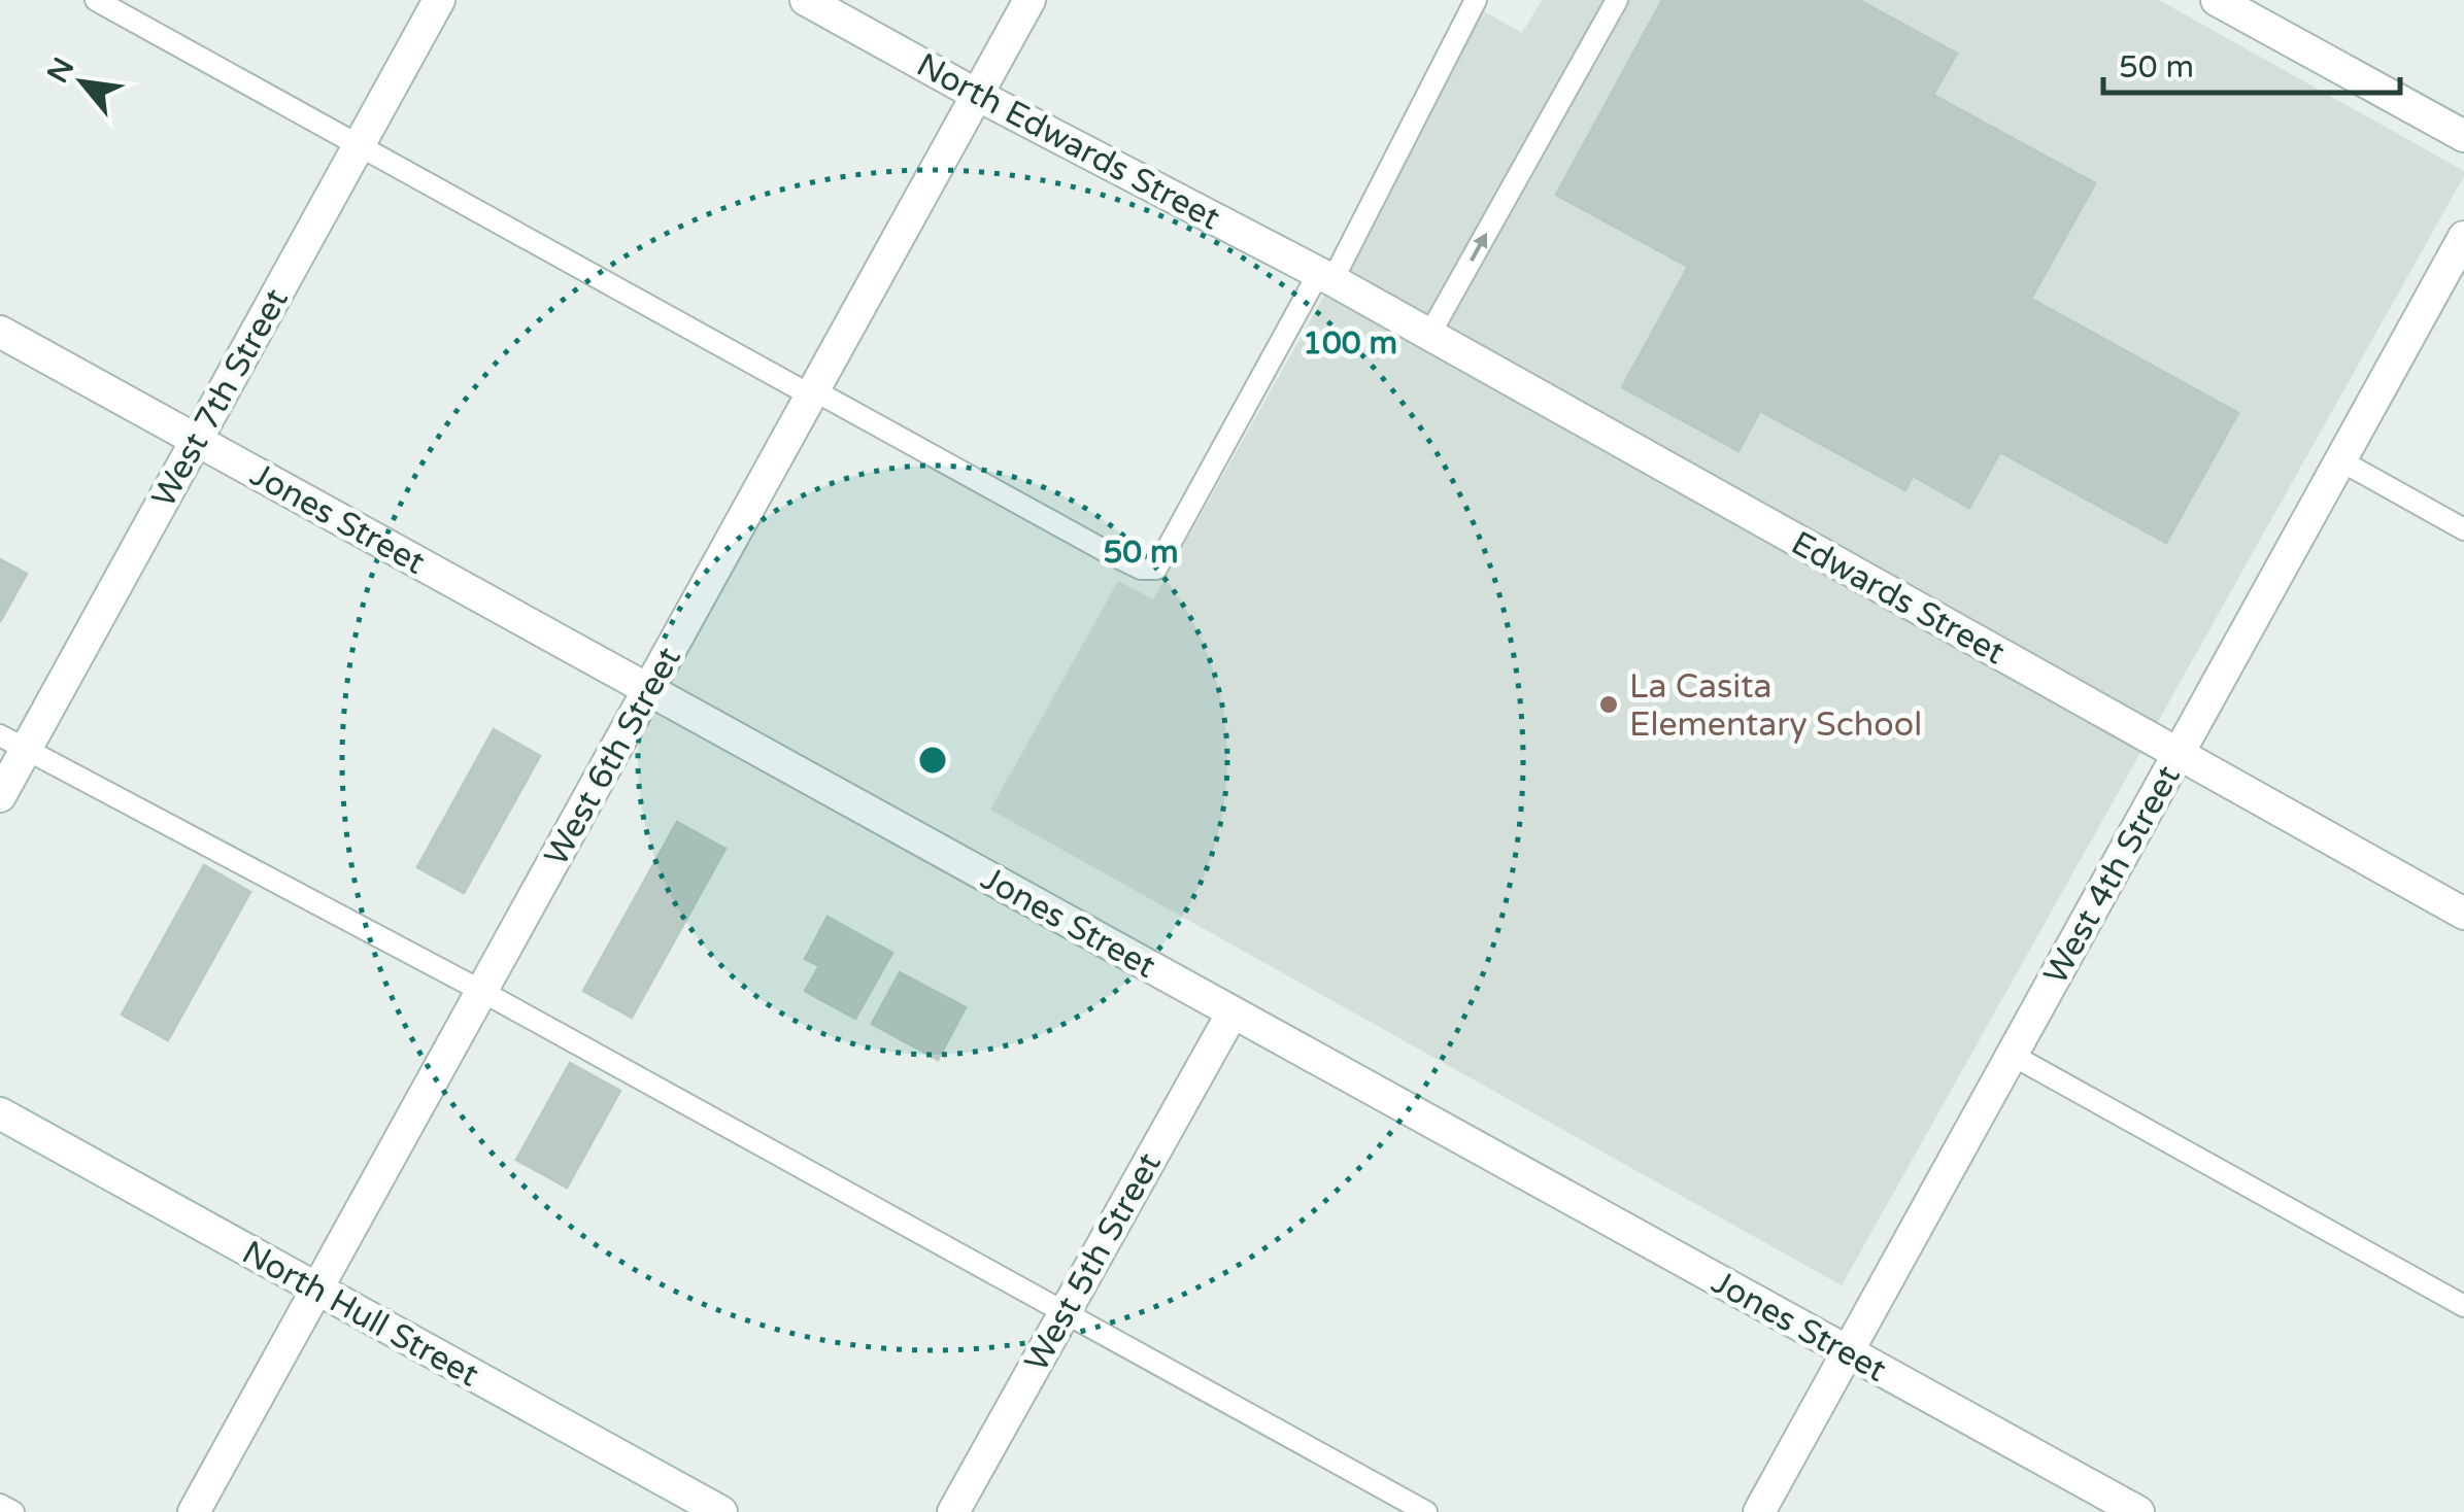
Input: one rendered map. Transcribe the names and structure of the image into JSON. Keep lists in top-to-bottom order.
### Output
{
  "streets": {
    "street": [
      "North Edwards Street",
      "West 7th Street",
      "Jones Street",
      "Edwards Street",
      "West 6th Street",
      "West 4th Street",
      "West 5th Street",
      "North Hull Street"
    ]
  },
  "crossings": [
    ["North Edwards Street", "Edwards Street"],
    ["North Edwards Street", "West 6th Street"],
    ["West 7th Street", "Jones Street"],
    ["Jones Street", "West 6th Street"],
    ["Jones Street", "West 4th Street"],
    ["Jones Street", "West 5th Street"],
    ["Edwards Street", "West 4th Street"],
    ["West 6th Street", "North Hull Street"]
  ],
  "places": ["La Casita Elementary School"],
  "scale_bar": "50 m",
  "north": "top left",
  "rings": ["100 m", "50 m"]
}
